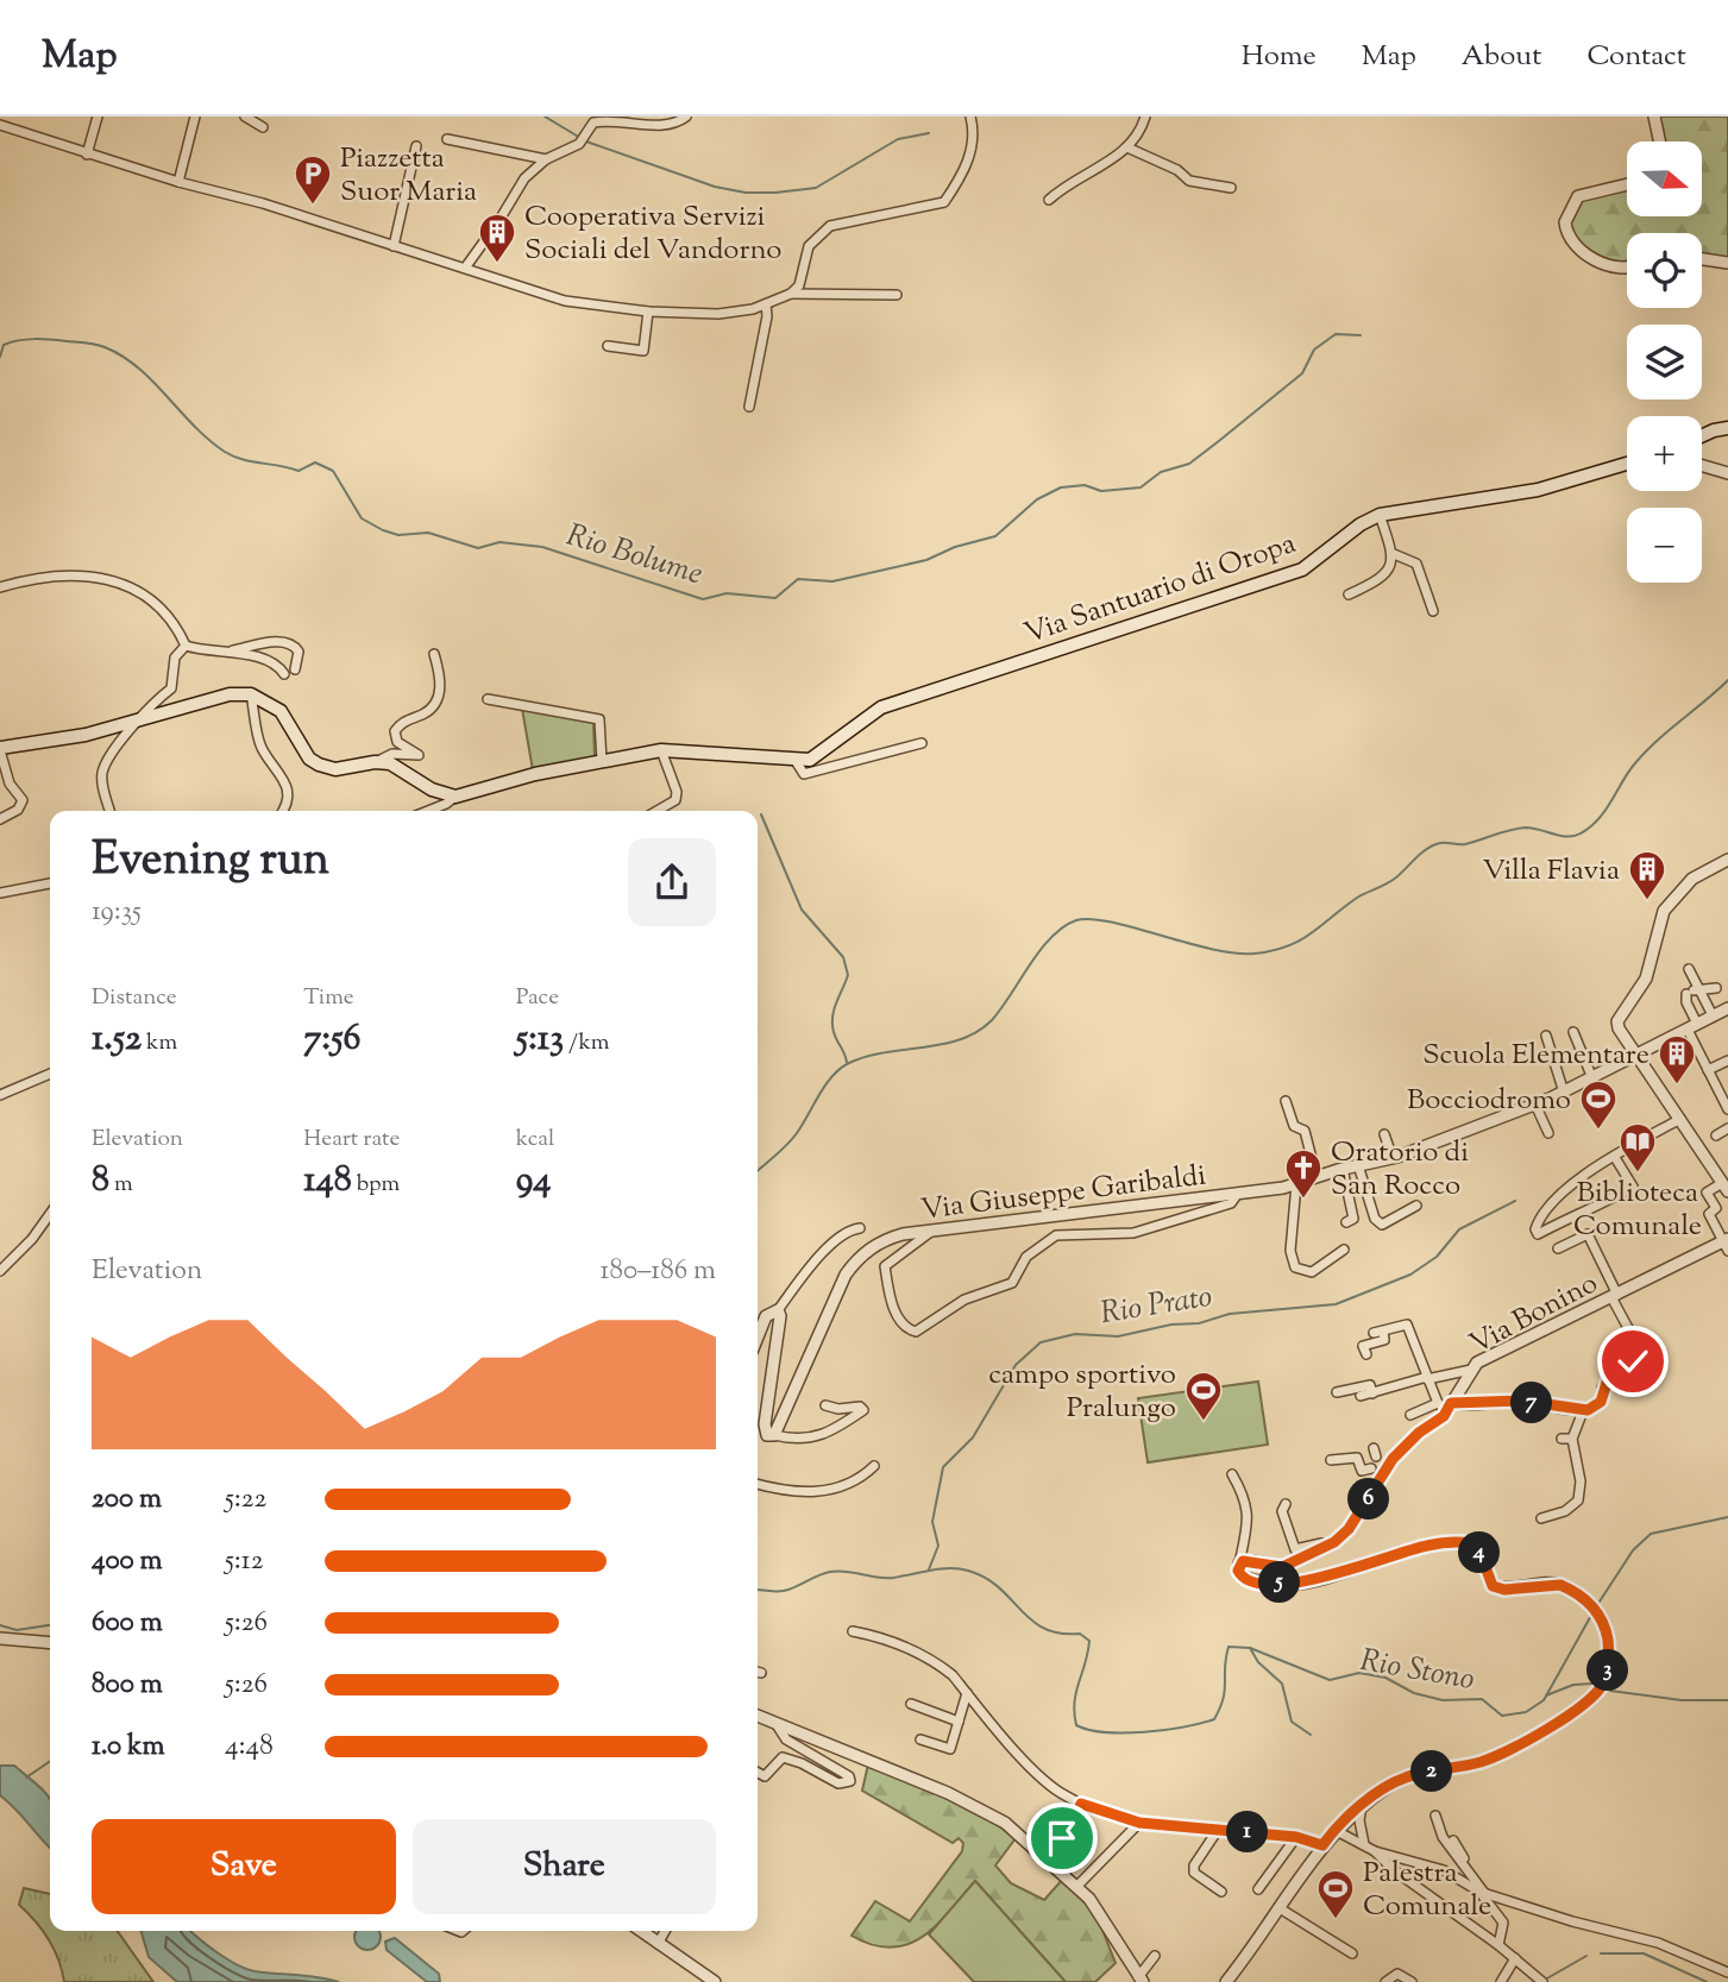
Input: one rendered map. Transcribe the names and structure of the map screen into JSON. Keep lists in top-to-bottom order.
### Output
{
  "streets": {
    "main road": ["Via Santuario di Oropa"],
    "street": ["Via Giuseppe Garibaldi", "Via Bonino"]
  },
  "water": ["Rio Bolume", "Rio Prato", "Rio Stono"],
  "places": {
    "parking": ["Piazzetta Suor Maria"],
    "building": ["Cooperativa Servizi Sociali del Vandorno", "Villa Flavia", "Scuola Elementare"],
    "sports": ["Bocciodromo", "campo sportivo Pralungo", "Palestra Comunale"],
    "library": ["Biblioteca Comunale"],
    "church": ["Oratorio di San Rocco"]
  },
  "north": "right",
  "page": {
    "header": "Map",
    "nav": [
      "Home",
      "Map",
      "About",
      "Contact"
    ],
    "map_buttons": ["+", "−"],
    "heading": ["Evening run", "19:35"],
    "stats": [
      ["Distance", "1.52 km"],
      ["Time", "7:56"],
      ["Pace", "5:13 /km"],
      ["Elevation", "8 m"],
      ["Heart rate", "148 bpm"],
      ["kcal", "94"]
    ],
    "chart": ["Elevation", "180–186 m"],
    "pins": [
      "7",
      "6",
      "4",
      "5",
      "3",
      "2",
      "1"
    ],
    "list": [
      {
        "name": "200 m",
        "note": "5:22"
      },
      {
        "name": "400 m",
        "note": "5:12"
      },
      {
        "name": "600 m",
        "note": "5:26"
      },
      {
        "name": "800 m",
        "note": "5:26"
      },
      {
        "name": "1.0 km",
        "note": "4:48"
      }
    ],
    "buttons": ["Save", "Share"]
  }
}
